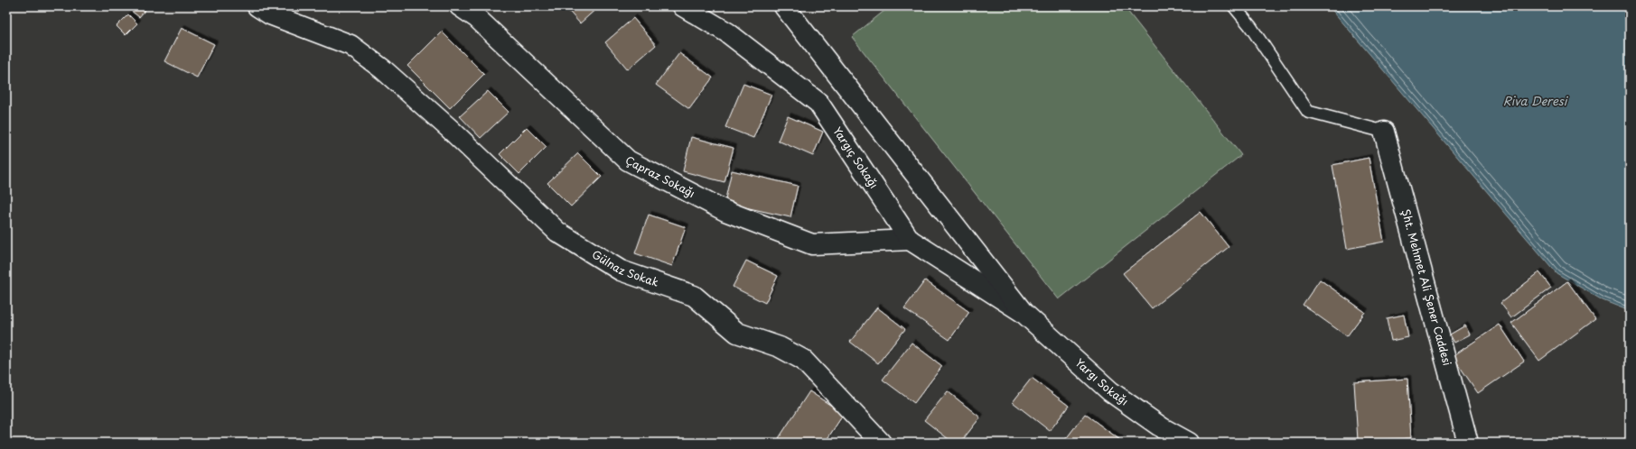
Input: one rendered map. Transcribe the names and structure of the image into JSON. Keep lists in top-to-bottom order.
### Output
{
  "streets": {
    "street": [
      "Yargıç Sokağı",
      "Çapraz Sokağı",
      "Gülnaz Sokak",
      "Şht. Mehmet Ali Şener Caddesi",
      "Yargı Sokağı"
    ]
  },
  "crossings": [
    ["Yargıç Sokağı", "Çapraz Sokağı"],
    ["Yargıç Sokağı", "Yargı Sokağı"]
  ],
  "water": ["Riva Deresi"]
}
